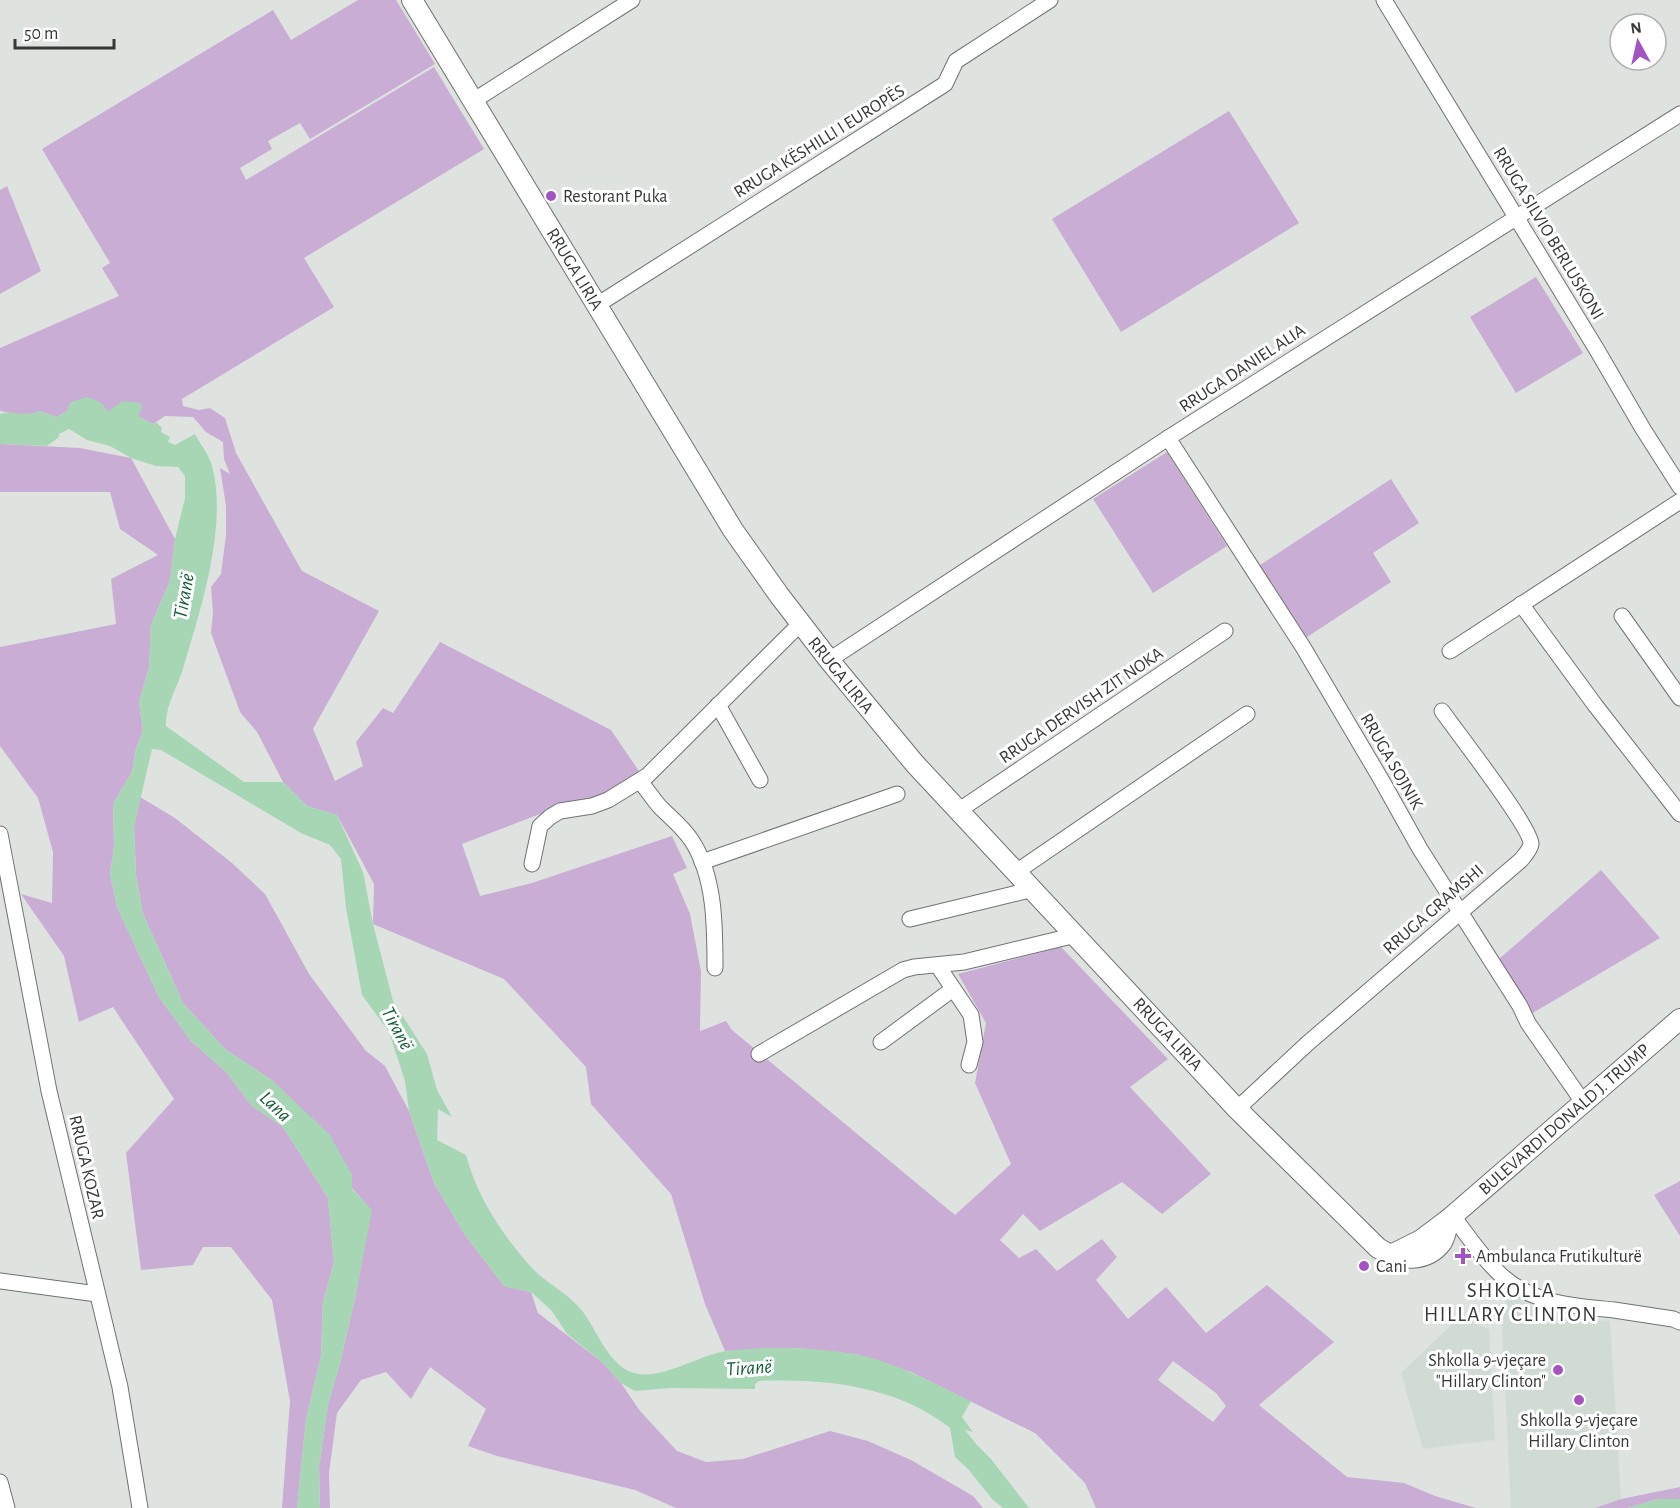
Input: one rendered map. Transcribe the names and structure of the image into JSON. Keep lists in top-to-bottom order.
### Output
{
  "streets": {
    "main road": ["RRUGA LIRIA", "BULEVARDI DONALD J. TRUMP"],
    "street": [
      "RRUGA KËSHILLI I EUROPËS",
      "RRUGA SILVIO BERLUSKONI",
      "RRUGA DANIEL ALIA",
      "RRUGA DERVISH ZIT NOKA",
      "RRUGA SOJNIK",
      "RRUGA GRAMSHI",
      "RRUGA KOZAR"
    ]
  },
  "crossings": [
    ["RRUGA KËSHILLI I EUROPËS", "RRUGA LIRIA"],
    ["RRUGA SILVIO BERLUSKONI", "RRUGA DANIEL ALIA"],
    ["RRUGA LIRIA", "RRUGA DANIEL ALIA"],
    ["RRUGA LIRIA", "RRUGA DERVISH ZIT NOKA"],
    ["RRUGA LIRIA", "RRUGA GRAMSHI"],
    ["RRUGA LIRIA", "BULEVARDI DONALD J. TRUMP"],
    ["RRUGA DANIEL ALIA", "RRUGA SOJNIK"],
    ["RRUGA SOJNIK", "RRUGA GRAMSHI"],
    ["RRUGA SOJNIK", "BULEVARDI DONALD J. TRUMP"]
  ],
  "districts": ["SHKOLLA HILLARY CLINTON"],
  "water": ["Tiranë", "Lana"],
  "places": {
    "other": [
      "Restorant Puka",
      "Cani",
      "Shkolla 9-vjeçare \"Hillary Clinton\"",
      "Shkolla 9-vjeçare Hillary Clinton"
    ],
    "health": ["Ambulanca Frutikulturë"]
  },
  "scale_bar": "50 m",
  "north": "top"
}
